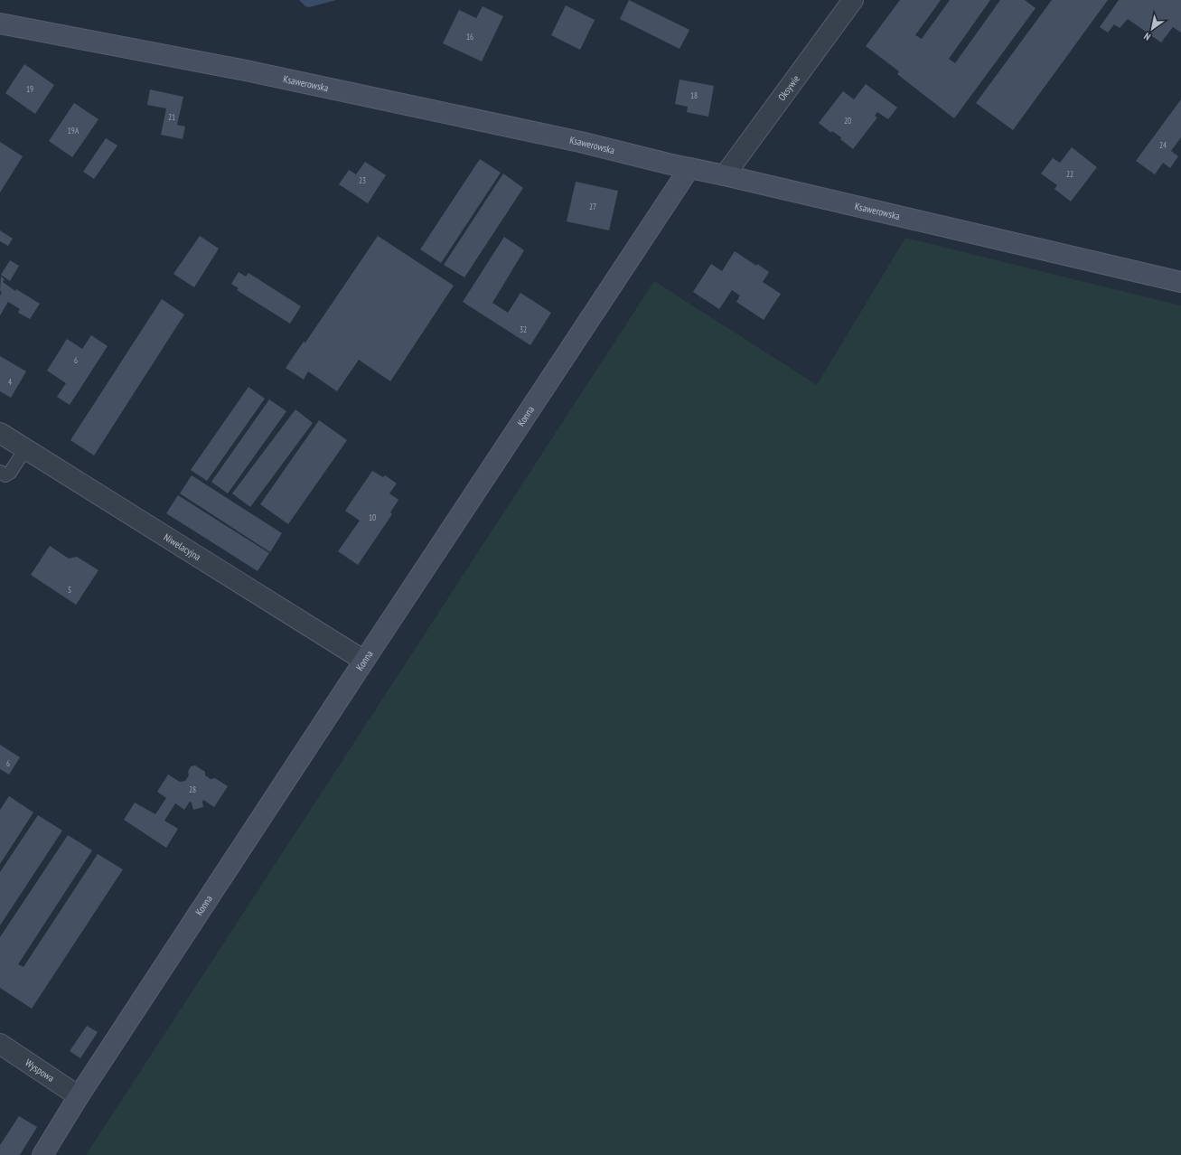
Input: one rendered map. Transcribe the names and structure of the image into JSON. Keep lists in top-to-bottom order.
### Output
{
  "streets": {
    "street": [
      "Ksawerowska",
      "Oksywie",
      "Konna",
      "Niwelacyjna",
      "Wyspowa"
    ]
  },
  "crossings": [
    ["Ksawerowska", "Oksywie"],
    ["Ksawerowska", "Konna"],
    ["Konna", "Niwelacyjna"],
    ["Konna", "Wyspowa"]
  ],
  "house_numbers": [
    "16",
    "19",
    "18",
    "21",
    "20",
    "19A",
    "24",
    "22",
    "23",
    "27",
    "32",
    "6",
    "4",
    "10",
    "5",
    "6",
    "28"
  ],
  "north": "bottom left"
}
